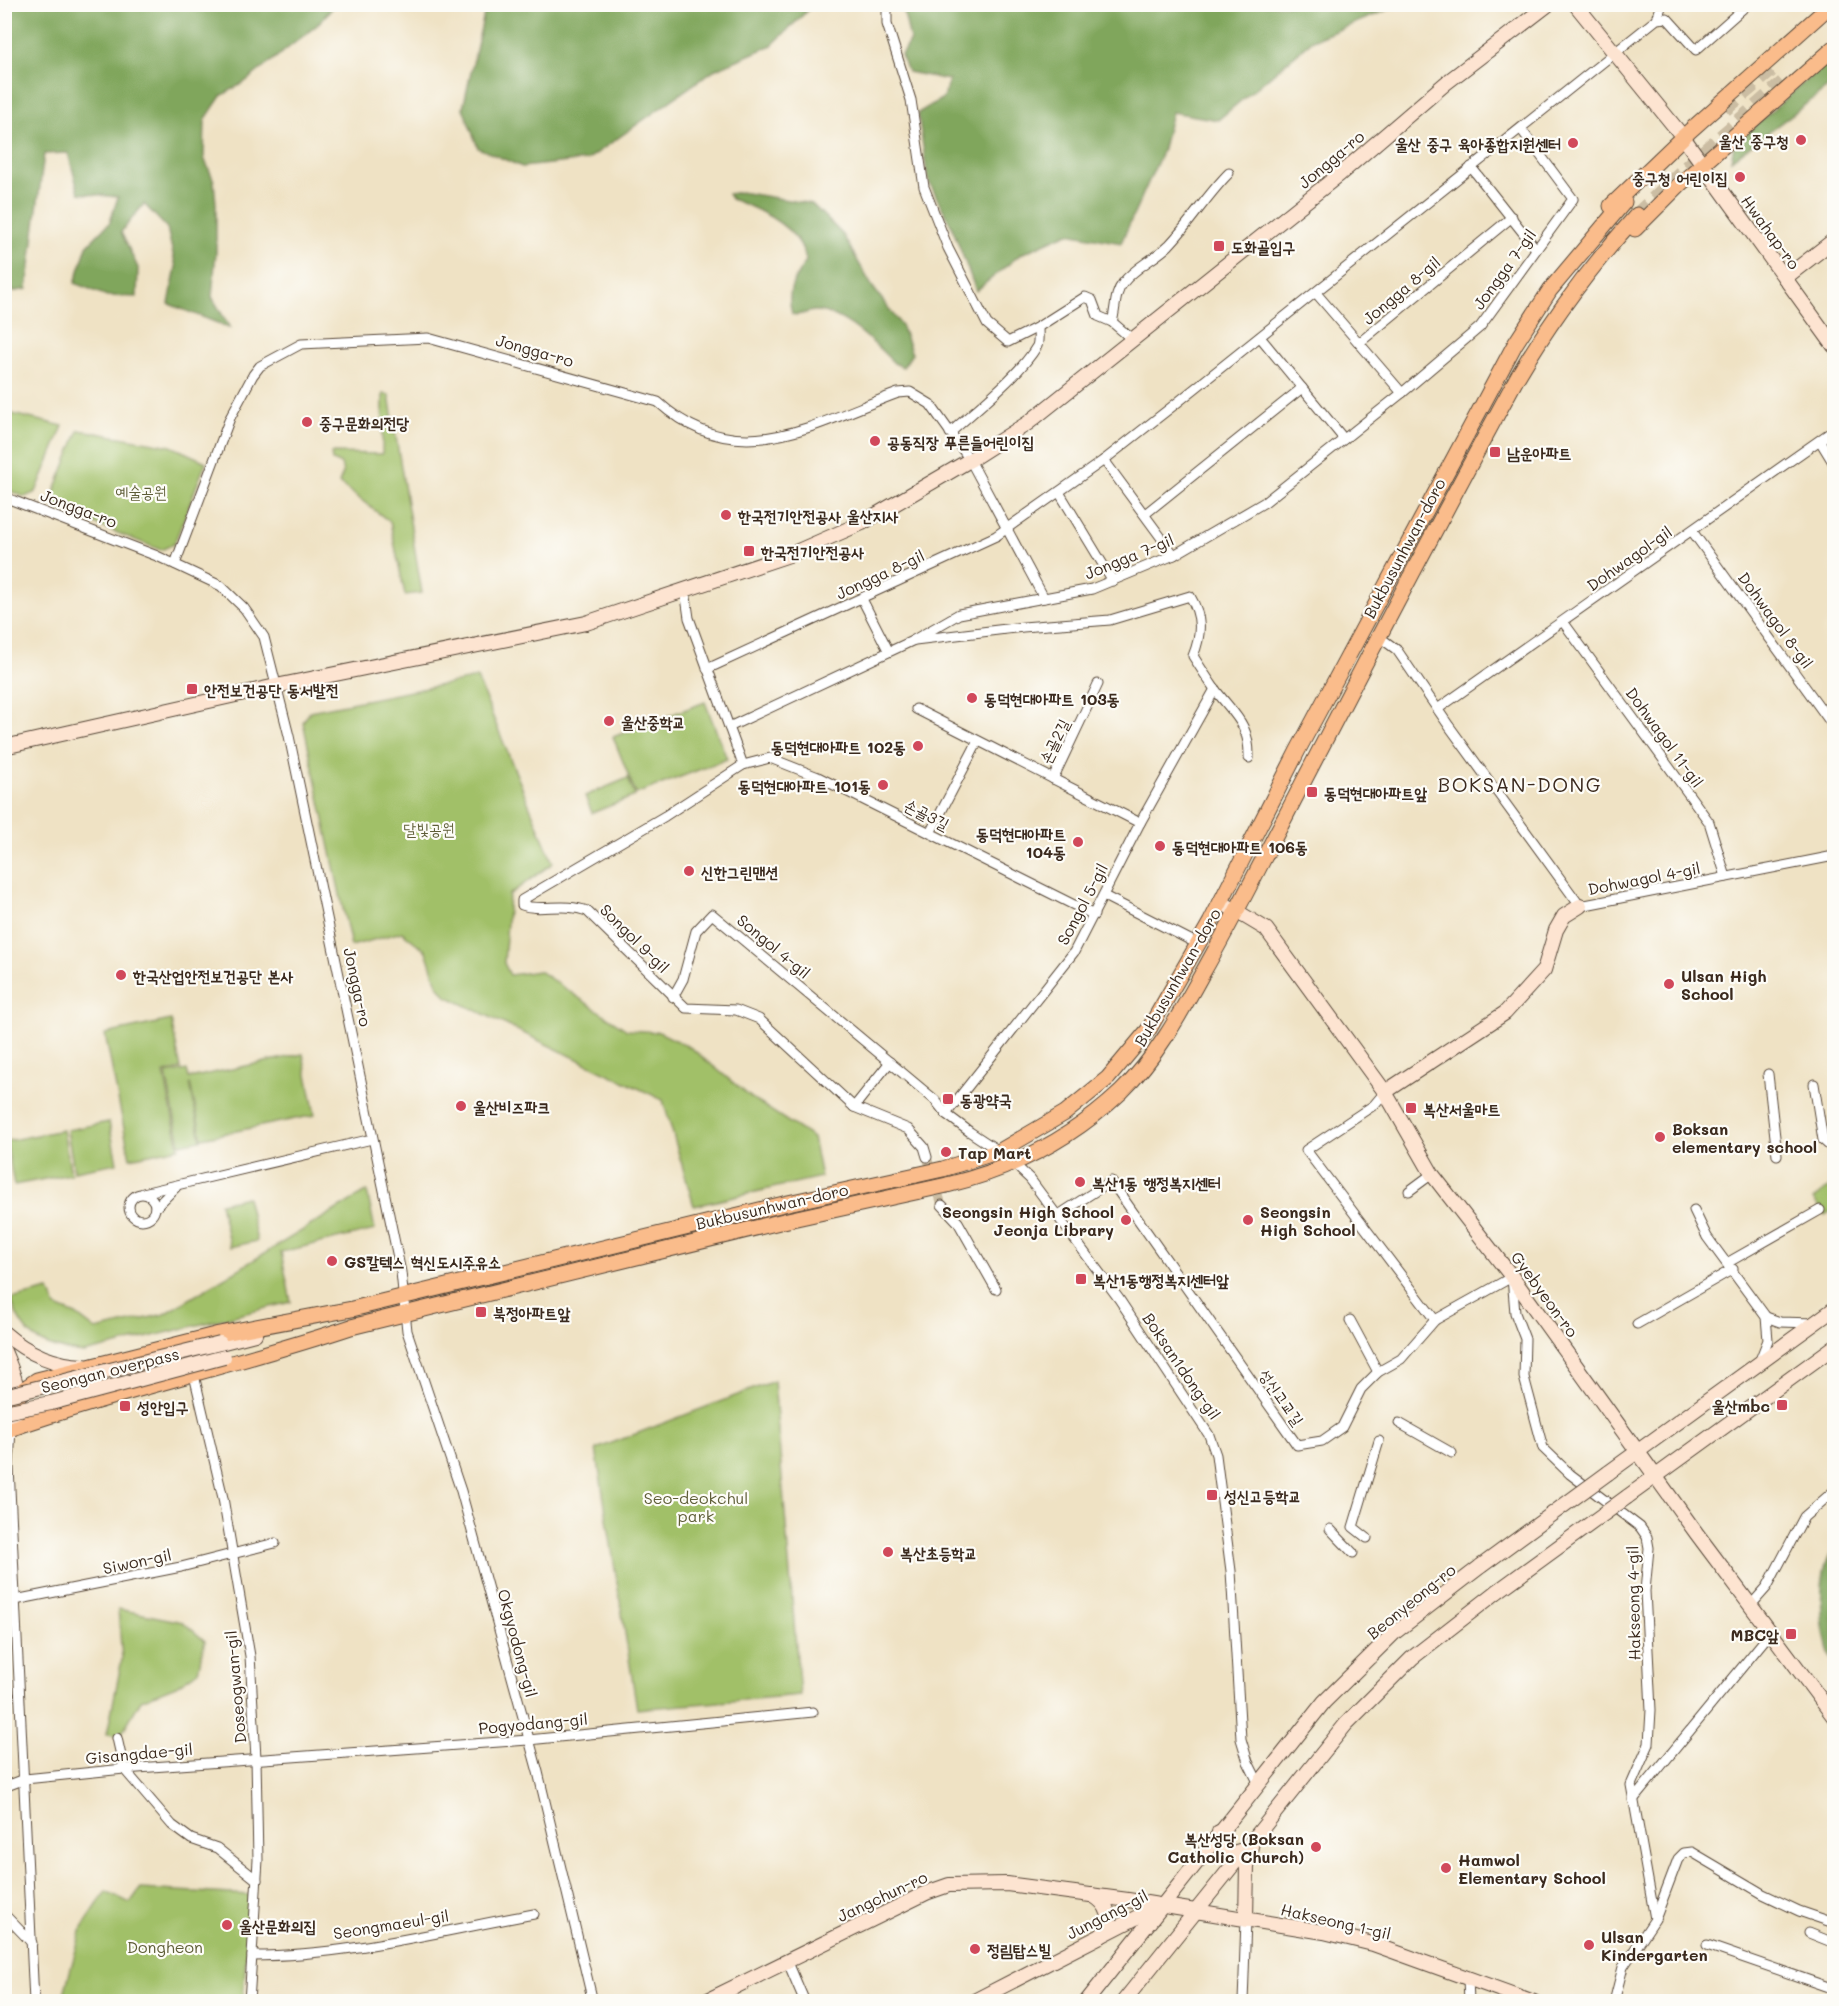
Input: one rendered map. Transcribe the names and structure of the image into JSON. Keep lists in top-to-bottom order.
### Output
{
  "streets": {
    "main road": [
      "Jongga-ro",
      "Hwahap-ro",
      "Bukbusunhwan-doro",
      "Gyebyeon-ro",
      "Seongan overpass",
      "Beonyeong-ro",
      "Jangchun-ro",
      "Jungang-gil",
      "Hakseong 1-gil"
    ],
    "street": [
      "Jongga 7-gil",
      "Jongga 8-gil",
      "Dohwagol-gil",
      "Dohwagol 8-gil",
      "Dohwagol 11-gil",
      "손골2길",
      "손골3길",
      "Dohwagol 4-gil",
      "Songol 5-gil",
      "Songol 9-gil",
      "Songol 4-gil",
      "Boksan1dong-gil",
      "성신고교길",
      "Siwon-gil",
      "Hakseong 4-gil",
      "Okgyodong-gil",
      "Doseogwan-gil",
      "Pogyodang-gil",
      "Gisangdae-gil",
      "Seongmaeul-gil"
    ]
  },
  "crossings": [
    ["Jongga-ro", "Bukbusunhwan-doro"],
    ["Jongga-ro", "Okgyodong-gil"],
    ["Jongga 7-gil", "Jongga 8-gil"],
    ["Bukbusunhwan-doro", "Dohwagol 4-gil"],
    ["Bukbusunhwan-doro", "Songol 4-gil"],
    ["Bukbusunhwan-doro", "Gyebyeon-ro"],
    ["Bukbusunhwan-doro", "Boksan1dong-gil"],
    ["Bukbusunhwan-doro", "Seongan overpass"],
    ["Bukbusunhwan-doro", "Okgyodong-gil"],
    ["Dohwagol-gil", "Dohwagol 8-gil"],
    ["Dohwagol-gil", "Dohwagol 11-gil"],
    ["Dohwagol-gil", "Dohwagol 4-gil"],
    ["Dohwagol 11-gil", "Dohwagol 4-gil"],
    ["손골2길", "Songol 5-gil"],
    ["손골3길", "Songol 5-gil"],
    ["손골3길", "Songol 9-gil"],
    ["Songol 5-gil", "Songol 4-gil"],
    ["Songol 9-gil", "Songol 4-gil"],
    ["Songol 4-gil", "Boksan1dong-gil"],
    ["Gyebyeon-ro", "성신고교길"],
    ["Gyebyeon-ro", "Beonyeong-ro"],
    ["Gyebyeon-ro", "Hakseong 4-gil"],
    ["Boksan1dong-gil", "성신고교길"],
    ["Boksan1dong-gil", "Beonyeong-ro"],
    ["성신고교길", "Hakseong 4-gil"],
    ["Siwon-gil", "Doseogwan-gil"],
    ["Beonyeong-ro", "Jangchun-ro"],
    ["Beonyeong-ro", "Jungang-gil"],
    ["Okgyodong-gil", "Pogyodang-gil"],
    ["Doseogwan-gil", "Pogyodang-gil"],
    ["Doseogwan-gil", "Gisangdae-gil"],
    ["Doseogwan-gil", "Seongmaeul-gil"],
    ["Pogyodang-gil", "Gisangdae-gil"],
    ["Jangchun-ro", "Jungang-gil"],
    ["Jangchun-ro", "Hakseong 1-gil"]
  ],
  "districts": ["BOKSAN-DONG"],
  "parks": [
    "예술공원",
    "달빛공원",
    "Seo-deokchul park",
    "Dongheon"
  ],
  "places": {
    "other": [
      "울산 중구청",
      "울산 중구 육아종합지원센터",
      "중구청 어린이집",
      "중구문화의전당",
      "공동직장 푸른들어린이집",
      "한국전기안전공사 울산지사",
      "동덕현대아파트 103동",
      "울산중학교",
      "동덕현대아파트 102동",
      "동덕현대아파트 101동",
      "동덕현대아파트 104동",
      "동덕현대아파트 106동",
      "신한그린맨션",
      "한국산업안전보건공단 본사",
      "Ulsan High School",
      "울산비즈파크",
      "Boksan elementary school",
      "Tap Mart",
      "복산1동 행정복지센터",
      "Seongsin High School Jeonja Library",
      "Seongsin High School",
      "GS칼텍스 혁신도시주유소",
      "복산초등학교",
      "복산성당 (Boksan Catholic Church)",
      "Hamwol Elementary School",
      "울산문화의집",
      "Ulsan Kindergarten",
      "정림탑스빌"
    ],
    "transit": [
      "도화골입구",
      "남운아파트",
      "한국전기안전공사",
      "안전보건공단 동서발전",
      "동덕현대아파트앞",
      "동광약국",
      "복산서울마트",
      "복산1동행정복지센터앞",
      "북정아파트앞",
      "울산mbc",
      "성안입구",
      "성신고등학교",
      "MBC앞"
    ]
  }
}
